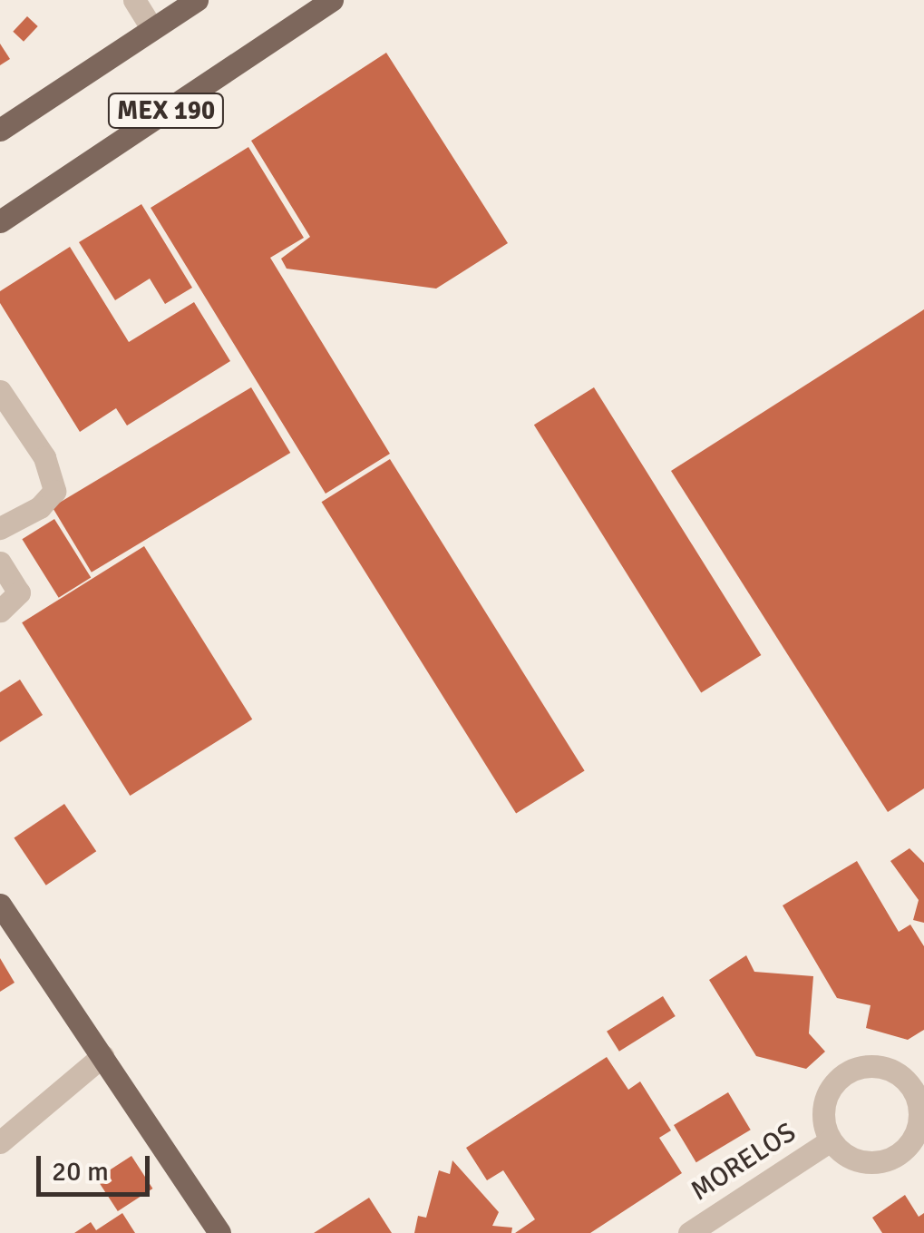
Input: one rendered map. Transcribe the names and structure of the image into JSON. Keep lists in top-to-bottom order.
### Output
{
  "streets": {
    "main road": ["MEX 190"],
    "street": ["MORELOS"]
  },
  "scale_bar": "20 m"
}
